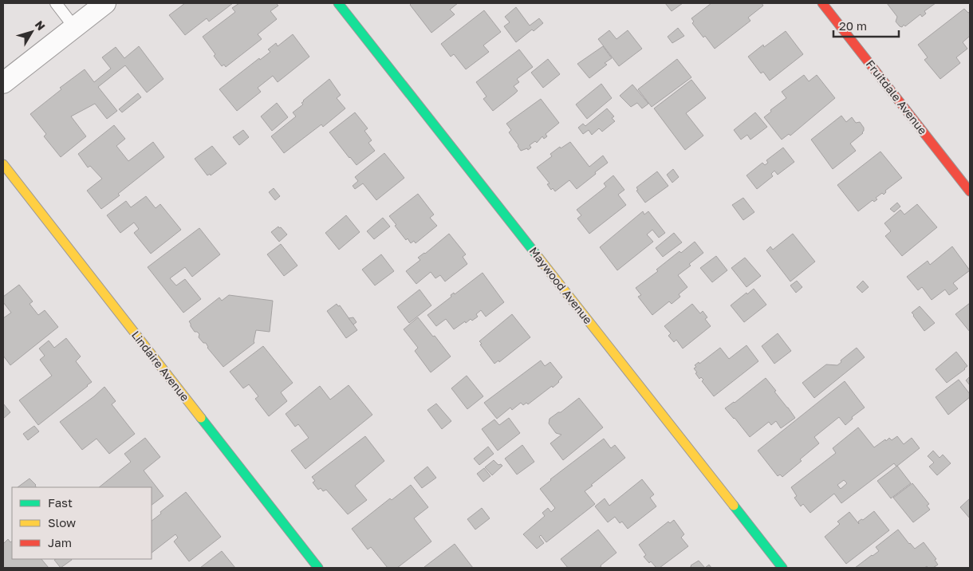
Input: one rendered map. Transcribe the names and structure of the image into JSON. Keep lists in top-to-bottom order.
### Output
{
  "streets": {
    "street": ["Fruitdale Avenue", "Maywood Avenue", "Lindaire Avenue"]
  },
  "legend": ["Fast", "Slow", "Jam"],
  "scale_bar": "20 m",
  "north": "top right"
}
